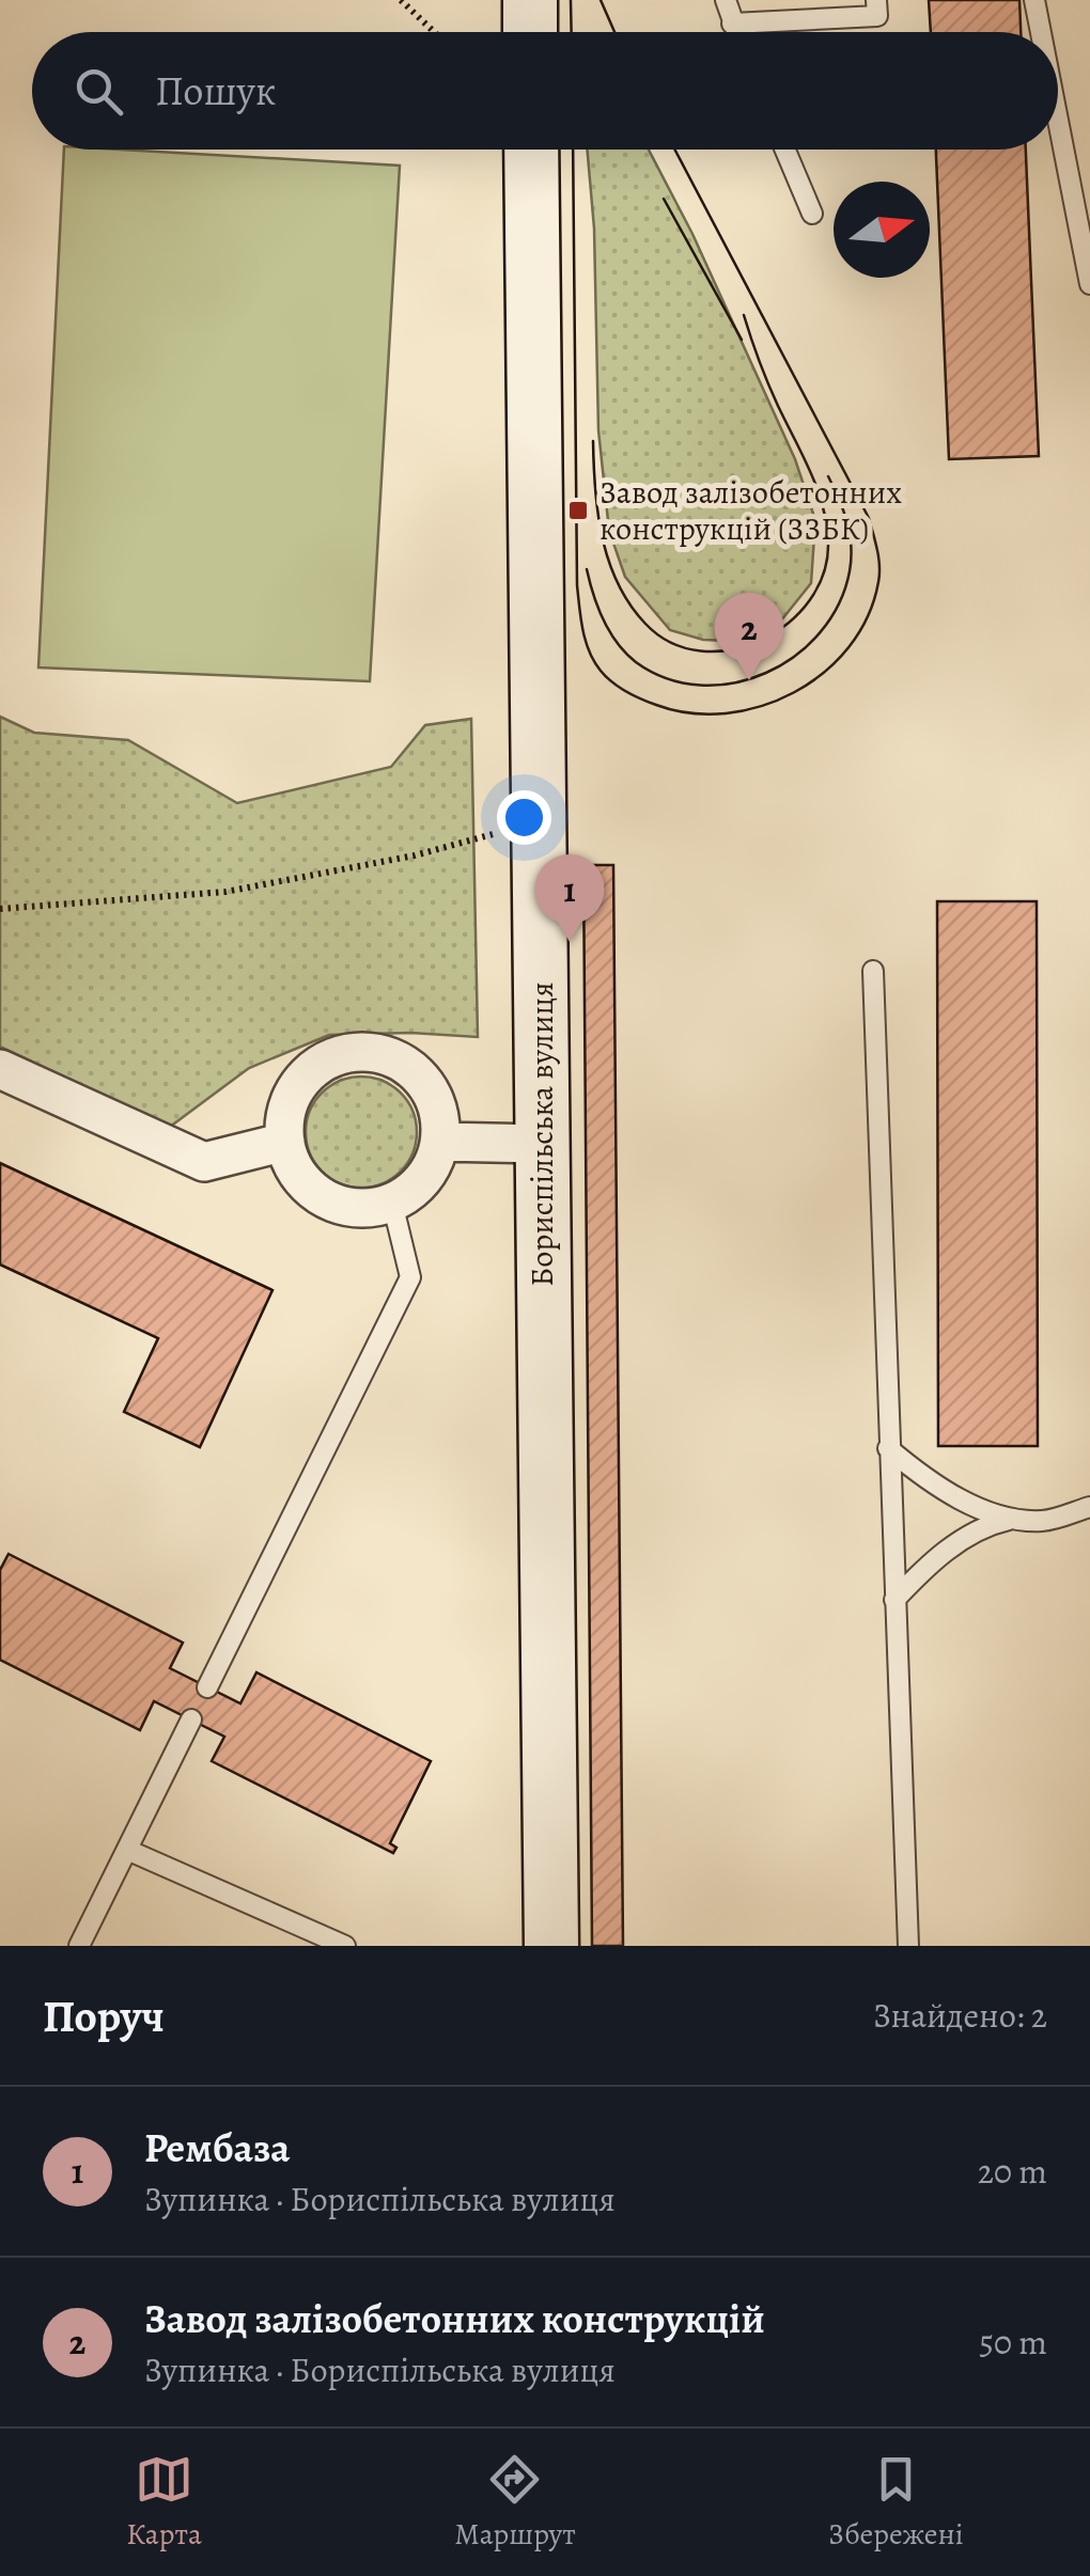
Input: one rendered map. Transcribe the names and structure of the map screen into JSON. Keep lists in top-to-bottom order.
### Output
{
  "streets": {
    "main road": ["Бориспільська вулиця"]
  },
  "places": {
    "transit": ["Завод залізобетонних конструкцій (ЗЗБК)"]
  },
  "north": "right",
  "page": {
    "search": "Пошук",
    "pins": ["2", "1"],
    "heading": ["Поруч", "Знайдено: 2"],
    "list": [
      {
        "mark": "1",
        "name": "Рембаза",
        "note": "Зупинка · Бориспільська вулиця",
        "value": "20 m"
      },
      {
        "mark": "2",
        "name": "Завод залізобетонних конструкцій",
        "note": "Зупинка · Бориспільська вулиця",
        "value": "50 m"
      }
    ],
    "nav": ["Карта", "Маршрут", "Збережені"]
  }
}
